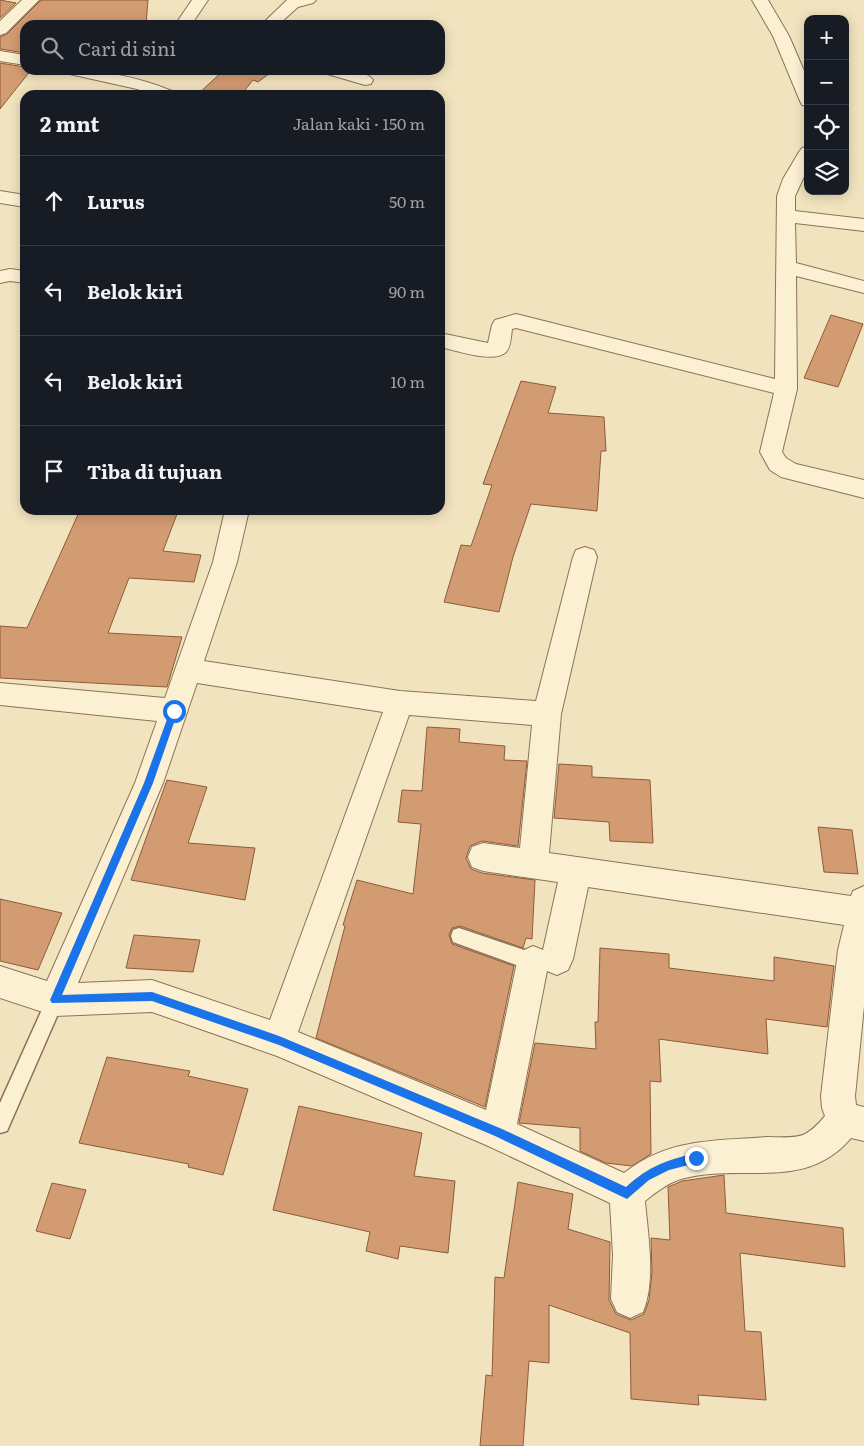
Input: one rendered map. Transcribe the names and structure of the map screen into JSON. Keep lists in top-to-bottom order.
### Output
{
  "page": {
    "map_buttons": ["+", "−"],
    "search": "Cari di sini",
    "heading": ["2 mnt", "Jalan kaki · 150 m"],
    "list": [
      ["Lurus", "50 m"],
      ["Belok kiri", "90 m"],
      ["Belok kiri", "10 m"],
      "Tiba di tujuan"
    ]
  }
}
